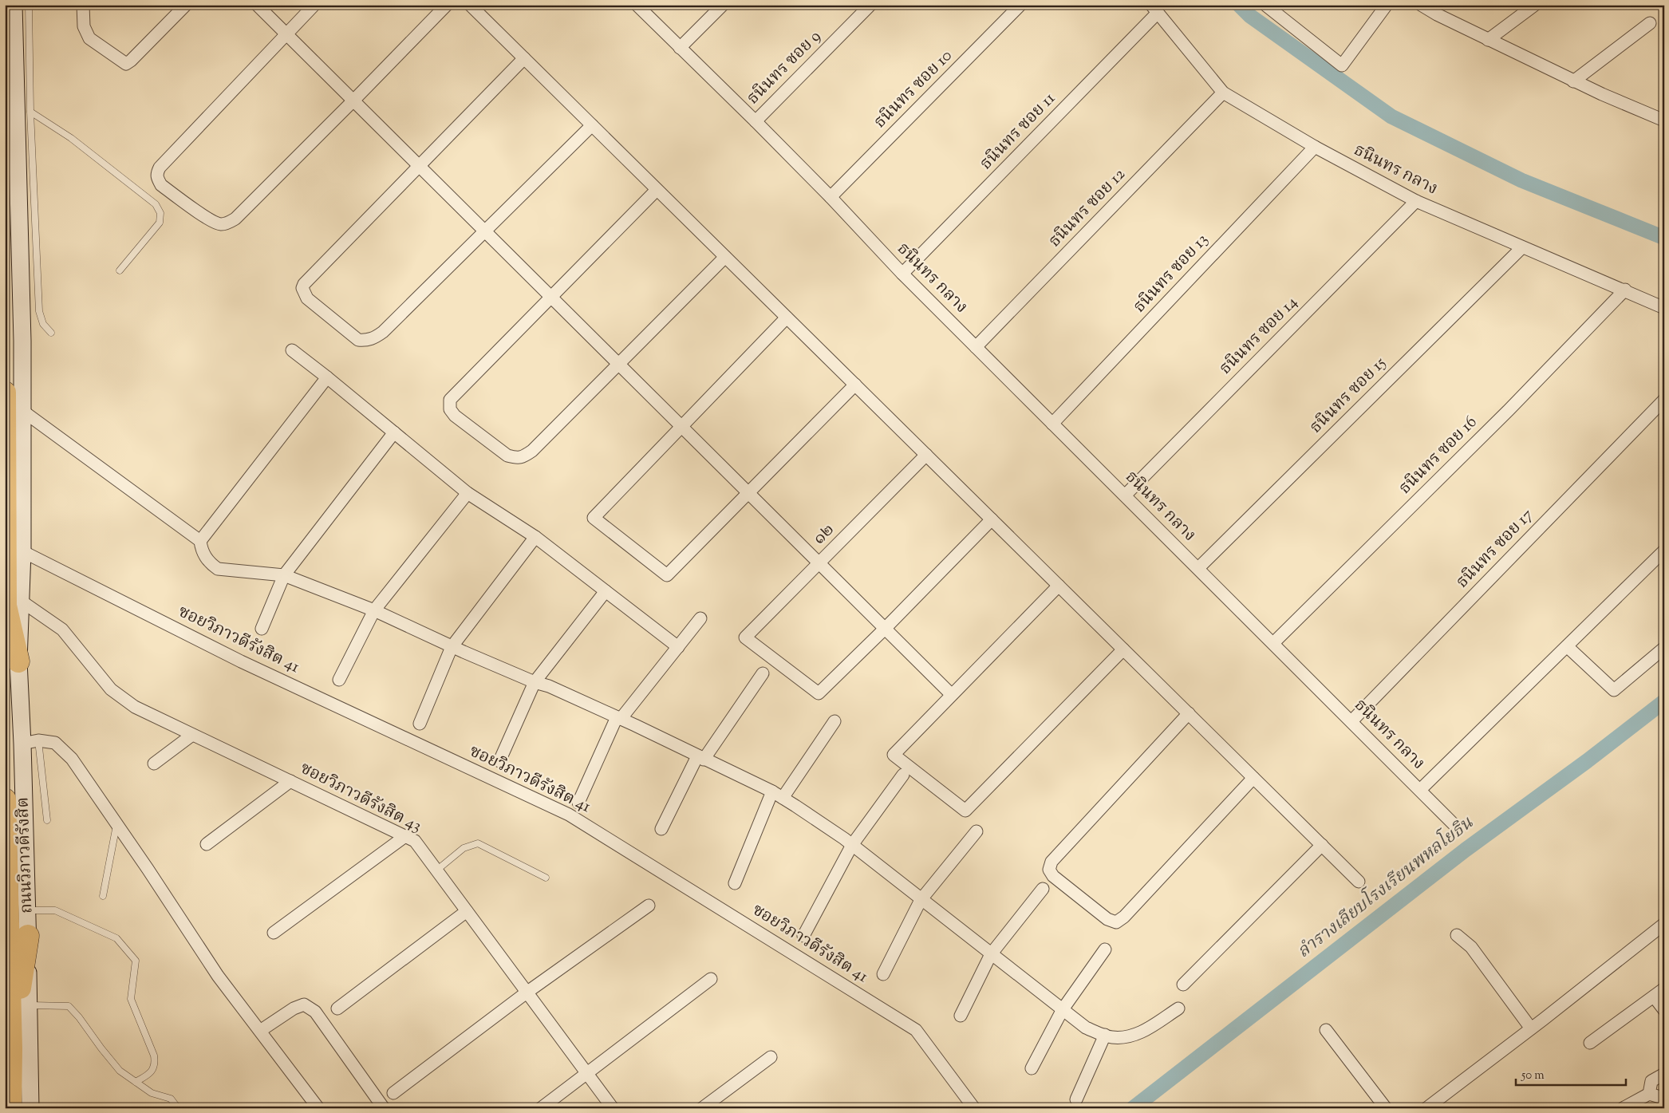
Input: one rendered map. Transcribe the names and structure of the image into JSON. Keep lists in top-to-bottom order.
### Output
{
  "streets": {
    "highway": ["ถนนวิภาวดีรังสิต"],
    "street": [
      "ธนินทร ซอย 9",
      "ธนินทร ซอย 10",
      "ธนินทร ซอย 11",
      "ธนินทร กลาง",
      "ธนินทร ซอย 12",
      "ธนินทร ซอย 13",
      "ธนินทร ซอย 14",
      "ธนินทร ซอย 15",
      "ธนินทร ซอย 16",
      "๑๒",
      "ธนินทร ซอย 17",
      "ซอยวิภาวดีรังสิต 41",
      "ซอยวิภาวดีรังสิต 43"
    ]
  },
  "crossings": [
    ["ธนินทร ซอย 9", "ธนินทร กลาง"],
    ["ธนินทร ซอย 10", "ธนินทร กลาง"],
    ["ธนินทร ซอย 11", "ธนินทร กลาง"],
    ["ธนินทร กลาง", "ธนินทร ซอย 12"],
    ["ธนินทร กลาง", "ธนินทร ซอย 13"],
    ["ธนินทร กลาง", "ธนินทร ซอย 14"],
    ["ธนินทร กลาง", "ธนินทร ซอย 15"],
    ["ธนินทร กลาง", "ธนินทร ซอย 16"],
    ["ธนินทร กลาง", "ธนินทร ซอย 17"],
    ["ซอยวิภาวดีรังสิต 41", "ถนนวิภาวดีรังสิต"],
    ["ซอยวิภาวดีรังสิต 43", "ถนนวิภาวดีรังสิต"]
  ],
  "water": ["ลำรางเลียบโรงเรียนพหลโยธิน"],
  "scale_bar": "50 m"
}
